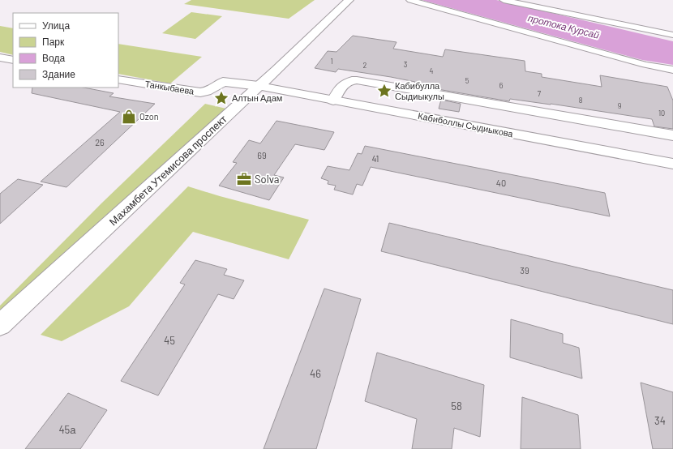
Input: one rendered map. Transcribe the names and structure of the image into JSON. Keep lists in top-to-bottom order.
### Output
{
  "streets": {
    "street": ["Танкыбаева", "Кабиболлы Сыдиыкова", "Махамбета Утемисова проспект"]
  },
  "crossings": [
    ["Танкыбаева", "Кабиболлы Сыдиыкова"],
    ["Танкыбаева", "Махамбета Утемисова проспект"],
    ["Кабиболлы Сыдиыкова", "Махамбета Утемисова проспект"]
  ],
  "water": ["протока Курсай"],
  "places": {
    "place": ["Кабибулла Сыдиыкулы", "Алтын Адам"],
    "shop": ["Ozon"],
    "office": ["Solva"]
  },
  "house_numbers": [
    "1",
    "3",
    "2",
    "4",
    "5",
    "6",
    "7",
    "8",
    "9",
    "10",
    "26",
    "69",
    "41",
    "40",
    "39",
    "45",
    "46",
    "58",
    "34",
    "45а"
  ],
  "legend": [
    "Улица",
    "Парк",
    "Вода",
    "Здание"
  ]
}
